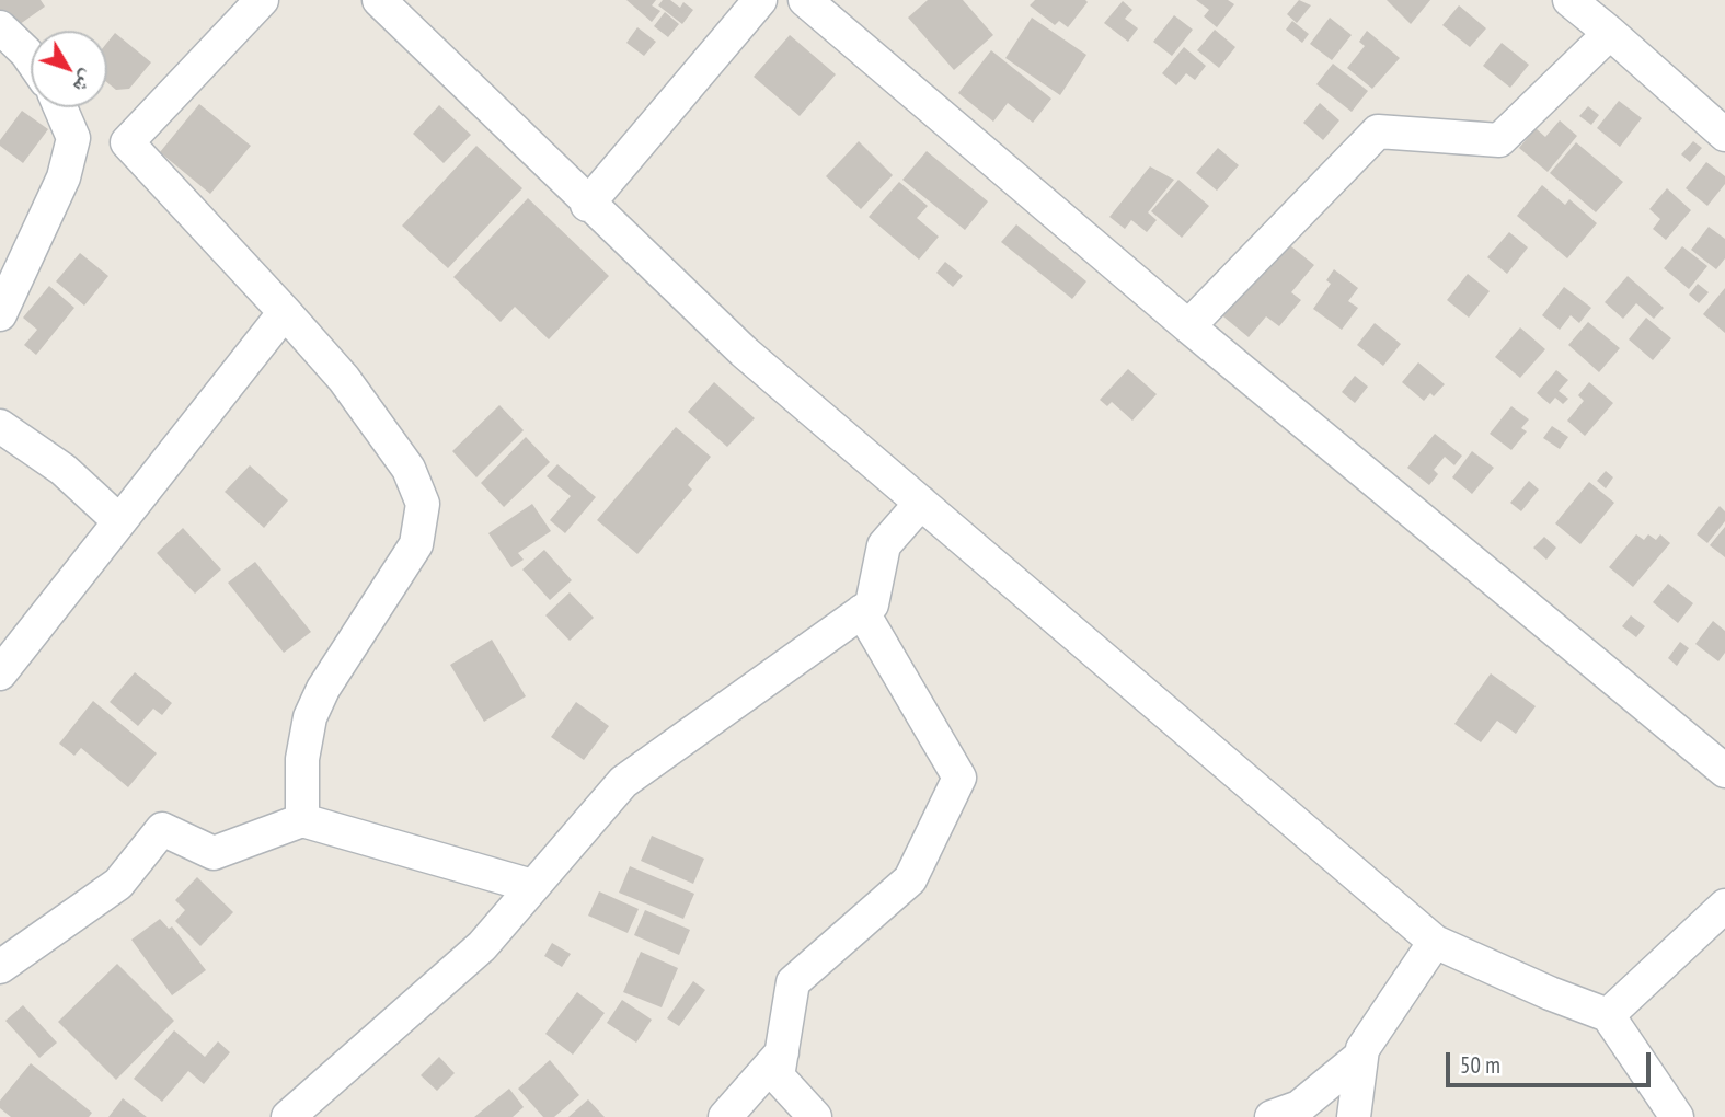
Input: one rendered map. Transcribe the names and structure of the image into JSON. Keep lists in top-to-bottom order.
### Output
{
  "scale_bar": "50 m",
  "north": "bottom right"
}
